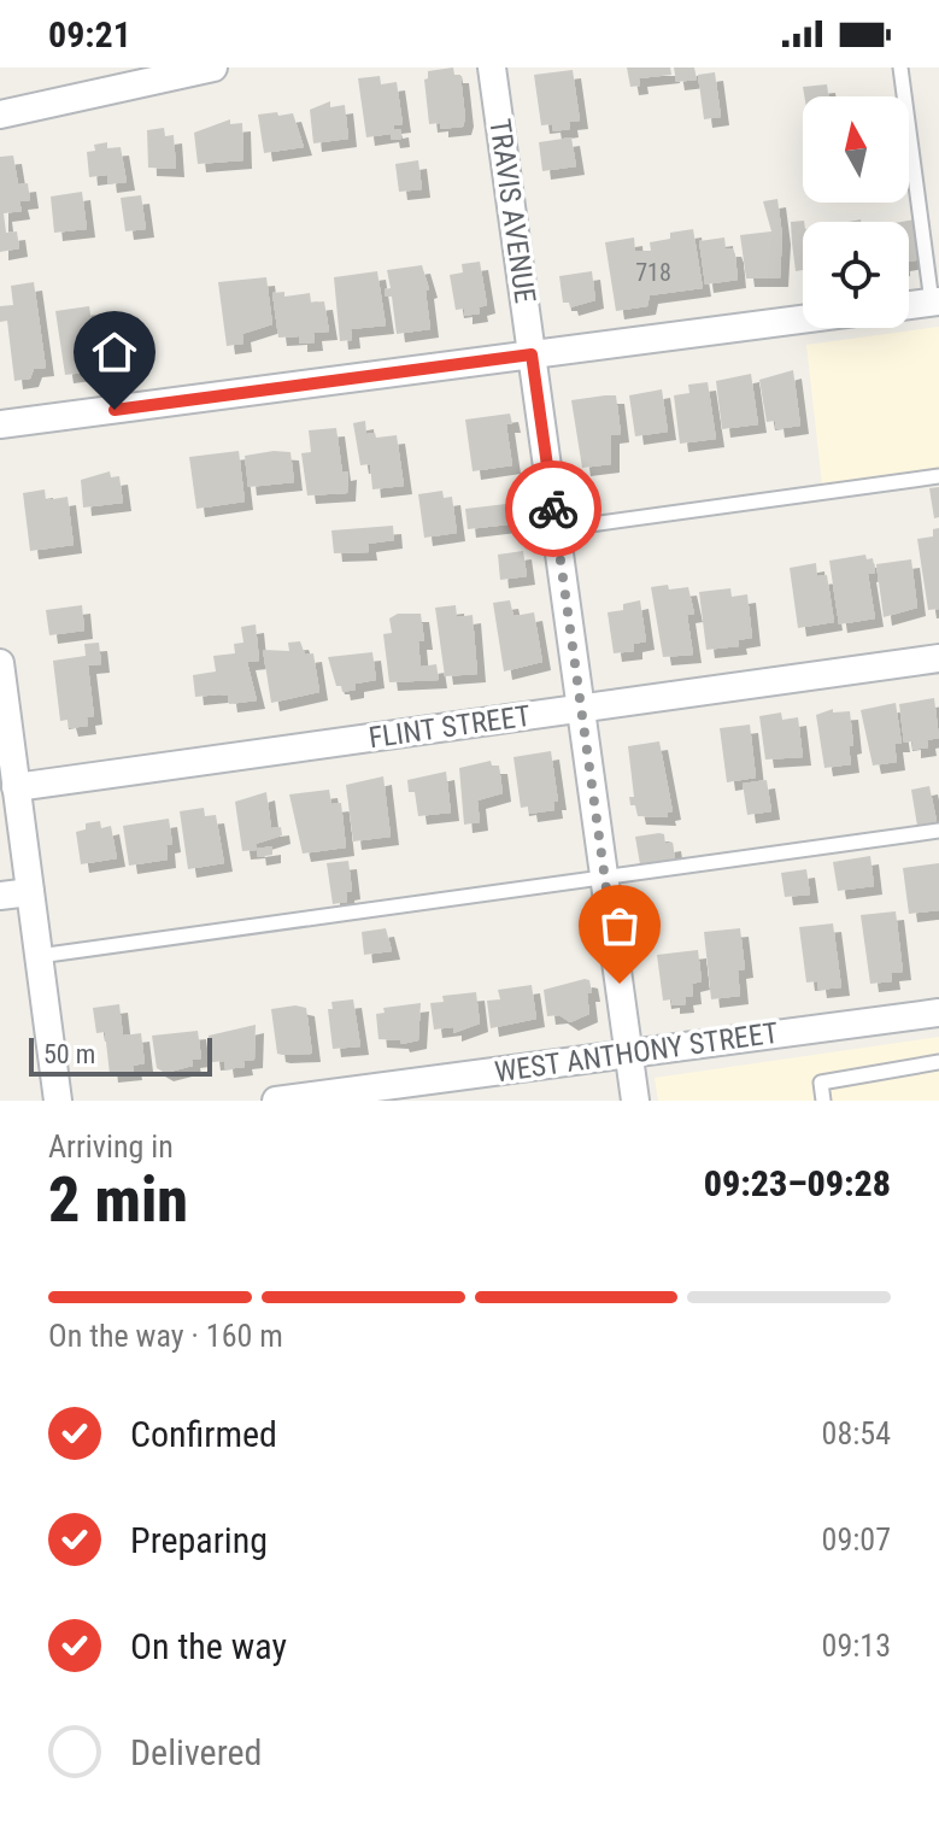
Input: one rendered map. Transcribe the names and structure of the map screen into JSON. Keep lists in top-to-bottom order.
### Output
{
  "streets": {
    "street": ["TRAVIS AVENUE", "FLINT STREET", "WEST ANTHONY STREET"]
  },
  "crossings": [
    ["TRAVIS AVENUE", "FLINT STREET"],
    ["TRAVIS AVENUE", "WEST ANTHONY STREET"]
  ],
  "house_numbers": ["718"],
  "scale_bar": "50 m",
  "north": "top",
  "page": {
    "status": "09:21",
    "scale": "50 m",
    "heading": ["2 min", "Arriving in", "09:23–09:28"],
    "bar": "On the way · 160 m",
    "list": [
      ["Confirmed", "08:54"],
      ["Preparing", "09:07"],
      ["On the way", "09:13"],
      "Delivered"
    ]
  }
}
